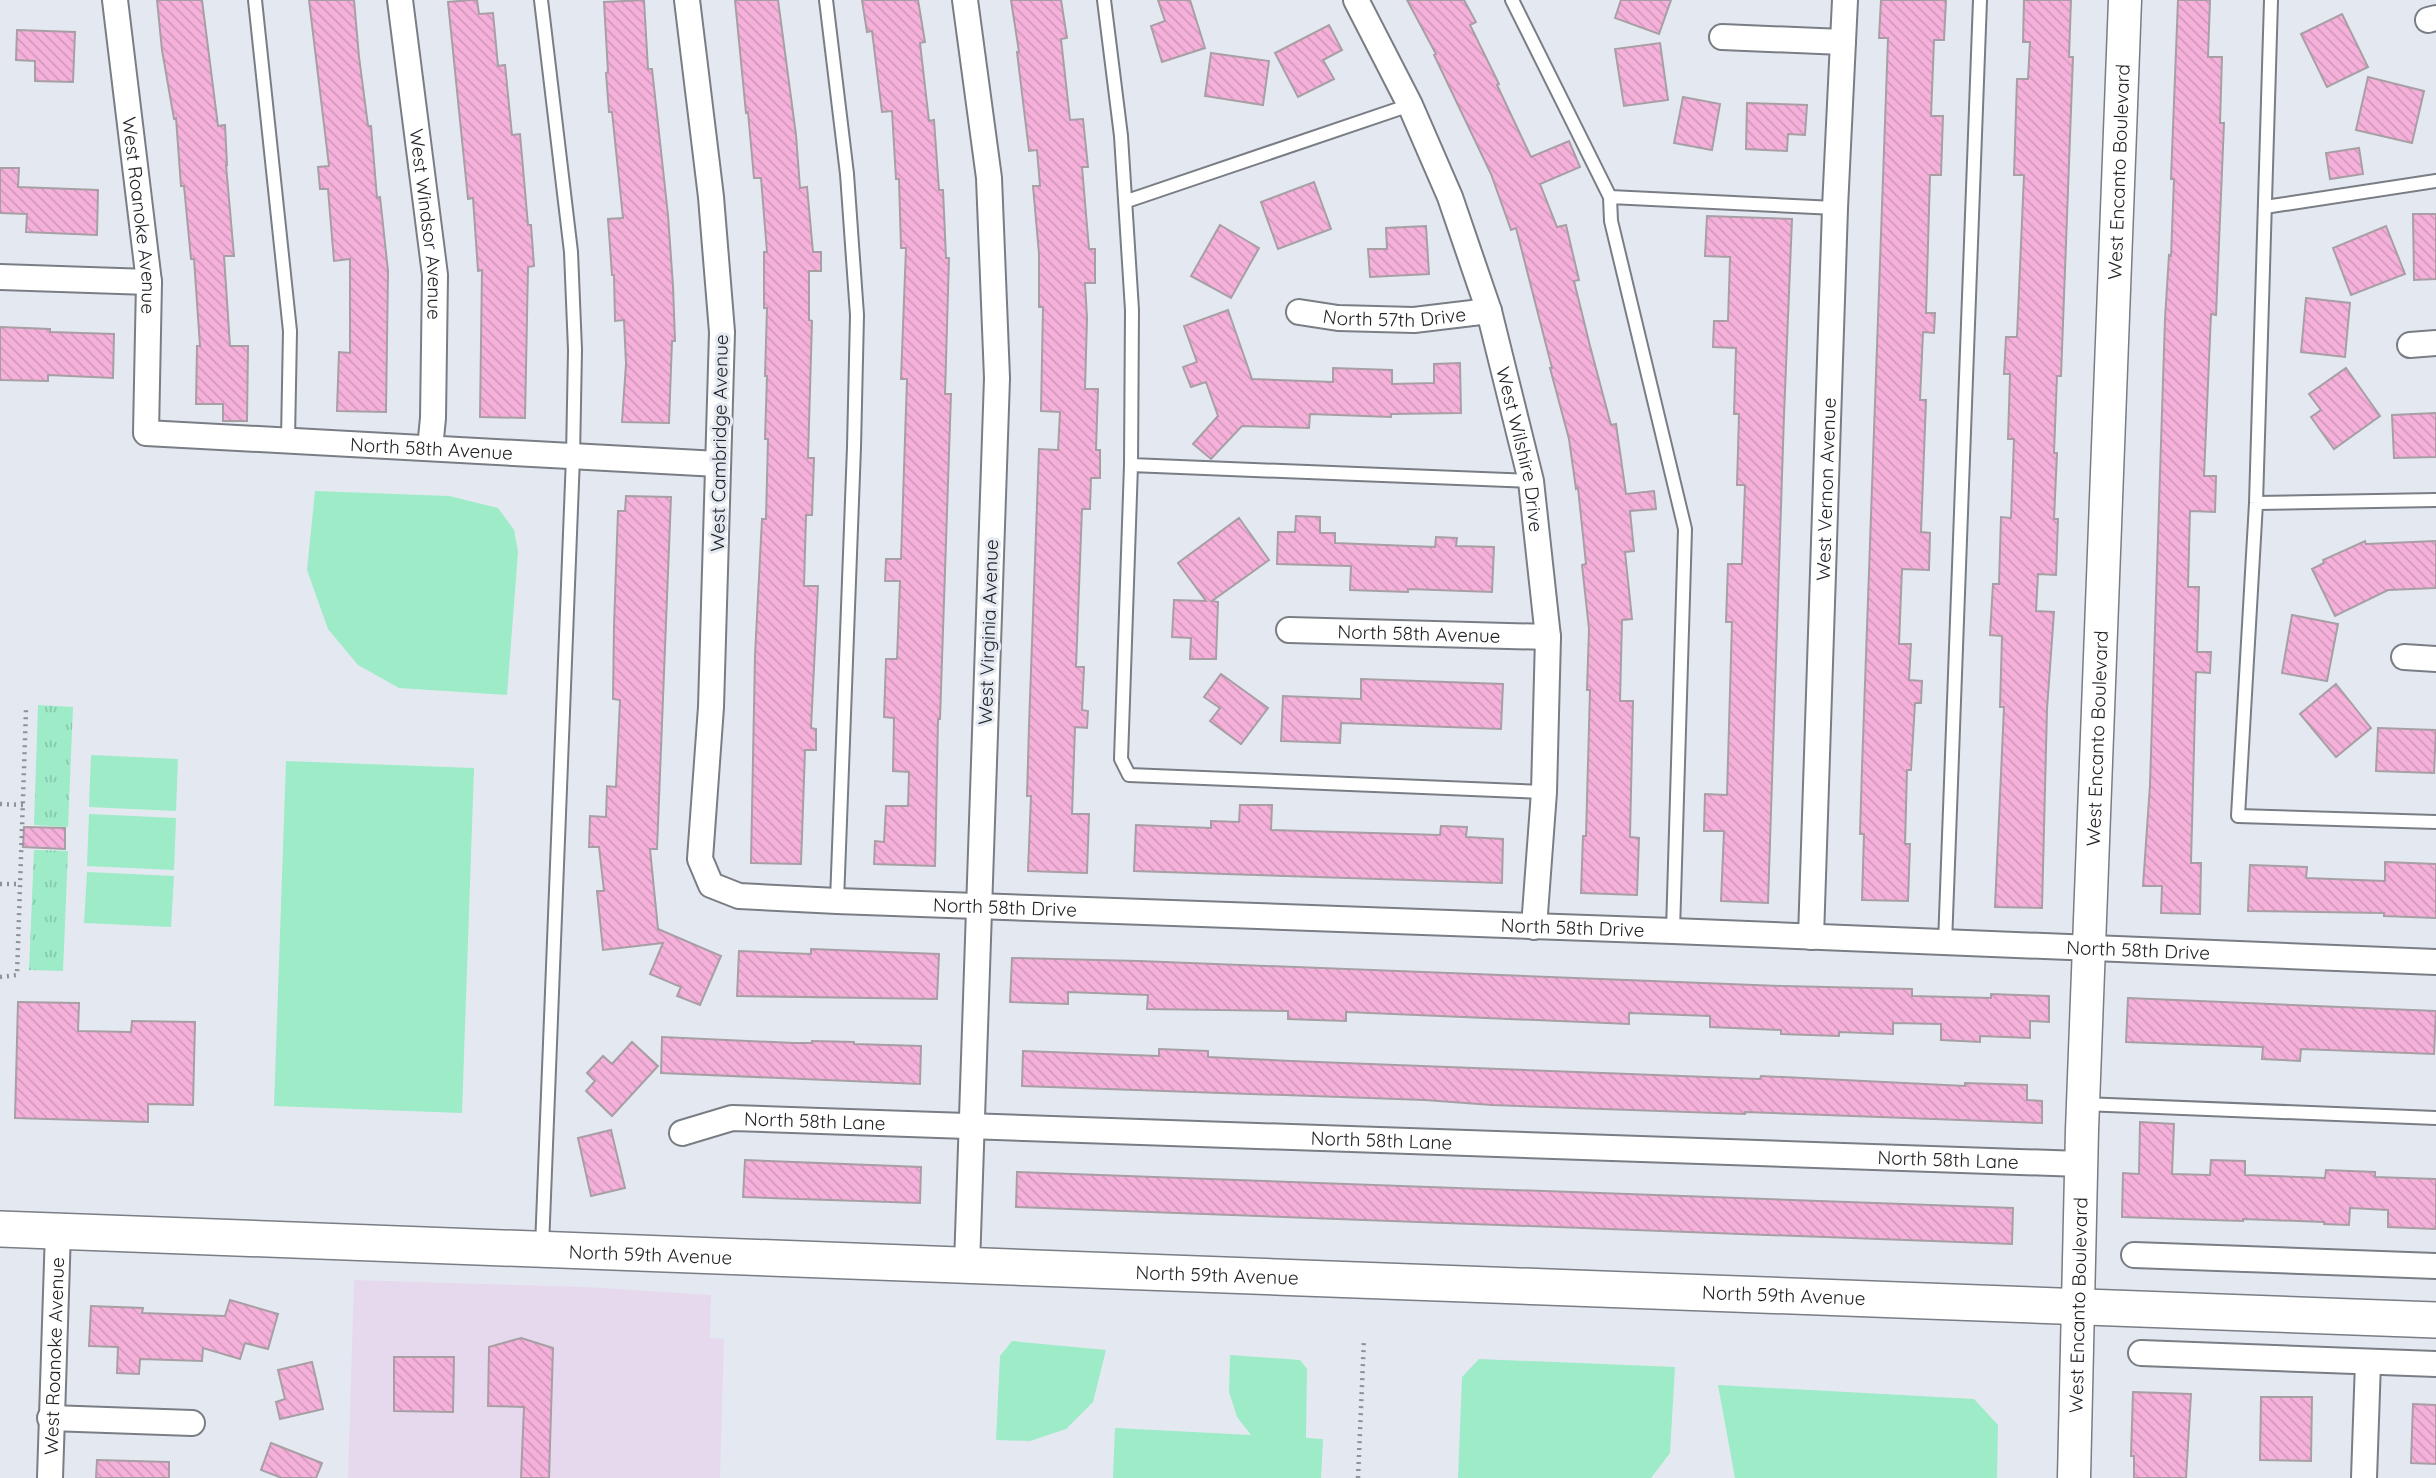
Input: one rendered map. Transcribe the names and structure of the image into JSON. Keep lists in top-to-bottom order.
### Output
{
  "streets": {
    "main road": ["North 59th Avenue"],
    "street": [
      "West Encanto Boulevard",
      "West Roanoke Avenue",
      "West Windsor Avenue",
      "North 57th Drive",
      "West Cambridge Avenue",
      "North 58th Avenue",
      "West Wilshire Drive",
      "West Vernon Avenue",
      "West Virginia Avenue",
      "North 58th Drive",
      "North 58th Lane"
    ]
  },
  "crossings": [
    ["West Encanto Boulevard", "North 58th Drive"],
    ["West Encanto Boulevard", "North 58th Lane"],
    ["West Encanto Boulevard", "North 59th Avenue"],
    ["West Roanoke Avenue", "North 58th Avenue"],
    ["West Roanoke Avenue", "North 59th Avenue"],
    ["West Windsor Avenue", "North 58th Avenue"],
    ["North 57th Drive", "West Wilshire Drive"],
    ["West Cambridge Avenue", "North 58th Avenue"],
    ["West Cambridge Avenue", "North 58th Drive"],
    ["North 58th Avenue", "West Wilshire Drive"],
    ["West Wilshire Drive", "North 58th Drive"],
    ["West Vernon Avenue", "North 58th Drive"],
    ["West Virginia Avenue", "North 58th Drive"],
    ["West Virginia Avenue", "North 58th Lane"],
    ["West Virginia Avenue", "North 59th Avenue"]
  ]
}
